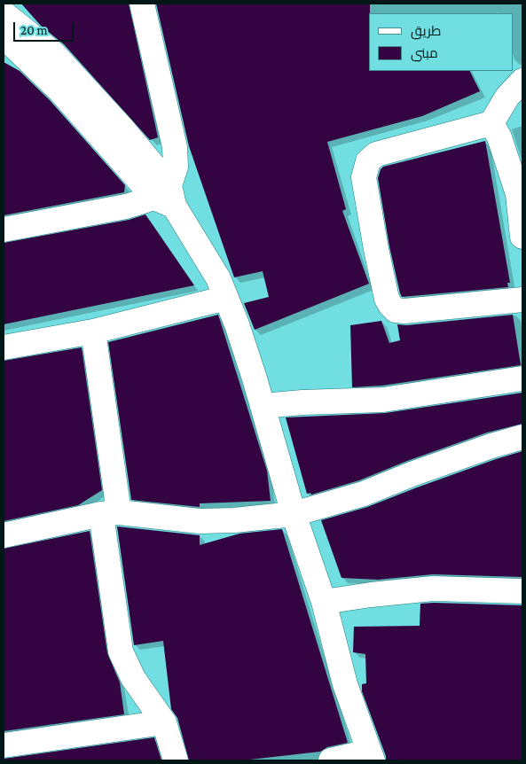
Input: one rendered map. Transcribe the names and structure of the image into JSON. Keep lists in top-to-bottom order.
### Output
{
  "legend": ["طريق", "مبنى"],
  "scale_bar": "20 m"
}
